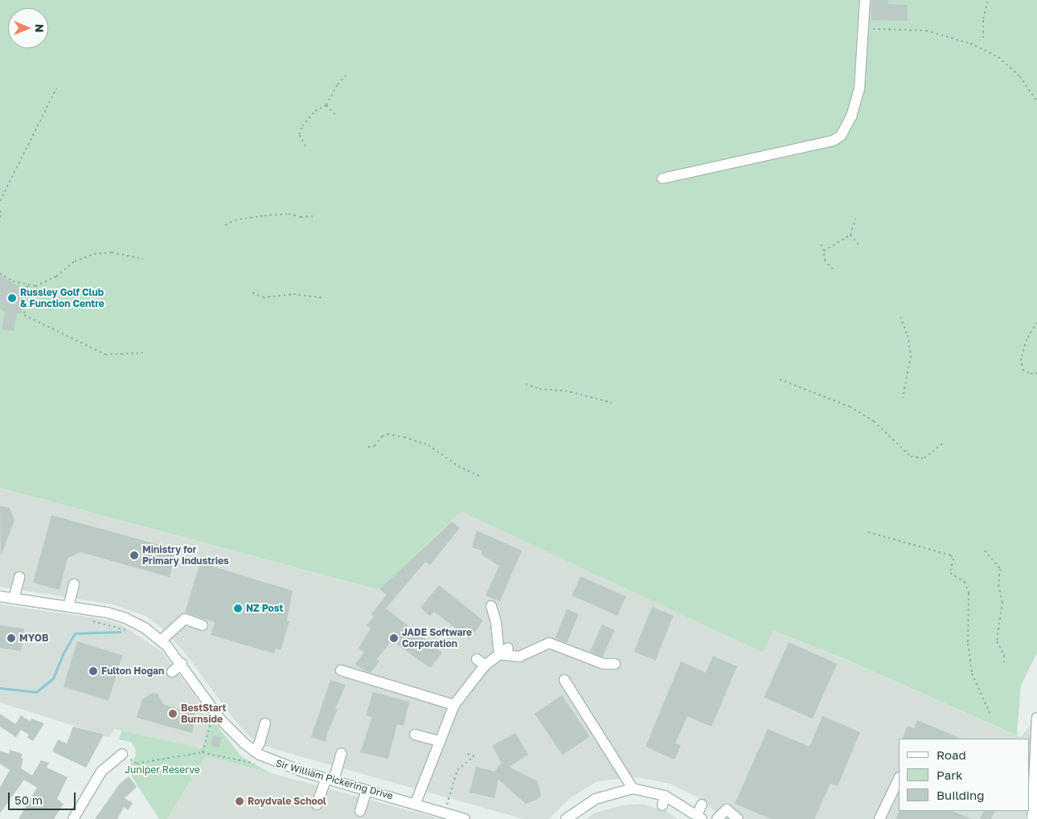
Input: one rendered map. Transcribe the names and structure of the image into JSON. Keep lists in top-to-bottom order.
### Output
{
  "streets": {
    "street": ["Sir William Pickering Drive"]
  },
  "parks": ["Juniper Reserve"],
  "places": [
    "Russley Golf Club & Function Centre",
    "Ministry for Primary Industries",
    "NZ Post",
    "MYOB",
    "JADE Software Corporation",
    "Fulton Hogan",
    "BestStart Burnside",
    "Roydvale School"
  ],
  "legend": ["Road", "Park", "Building"],
  "scale_bar": "50 m",
  "north": "right"
}
